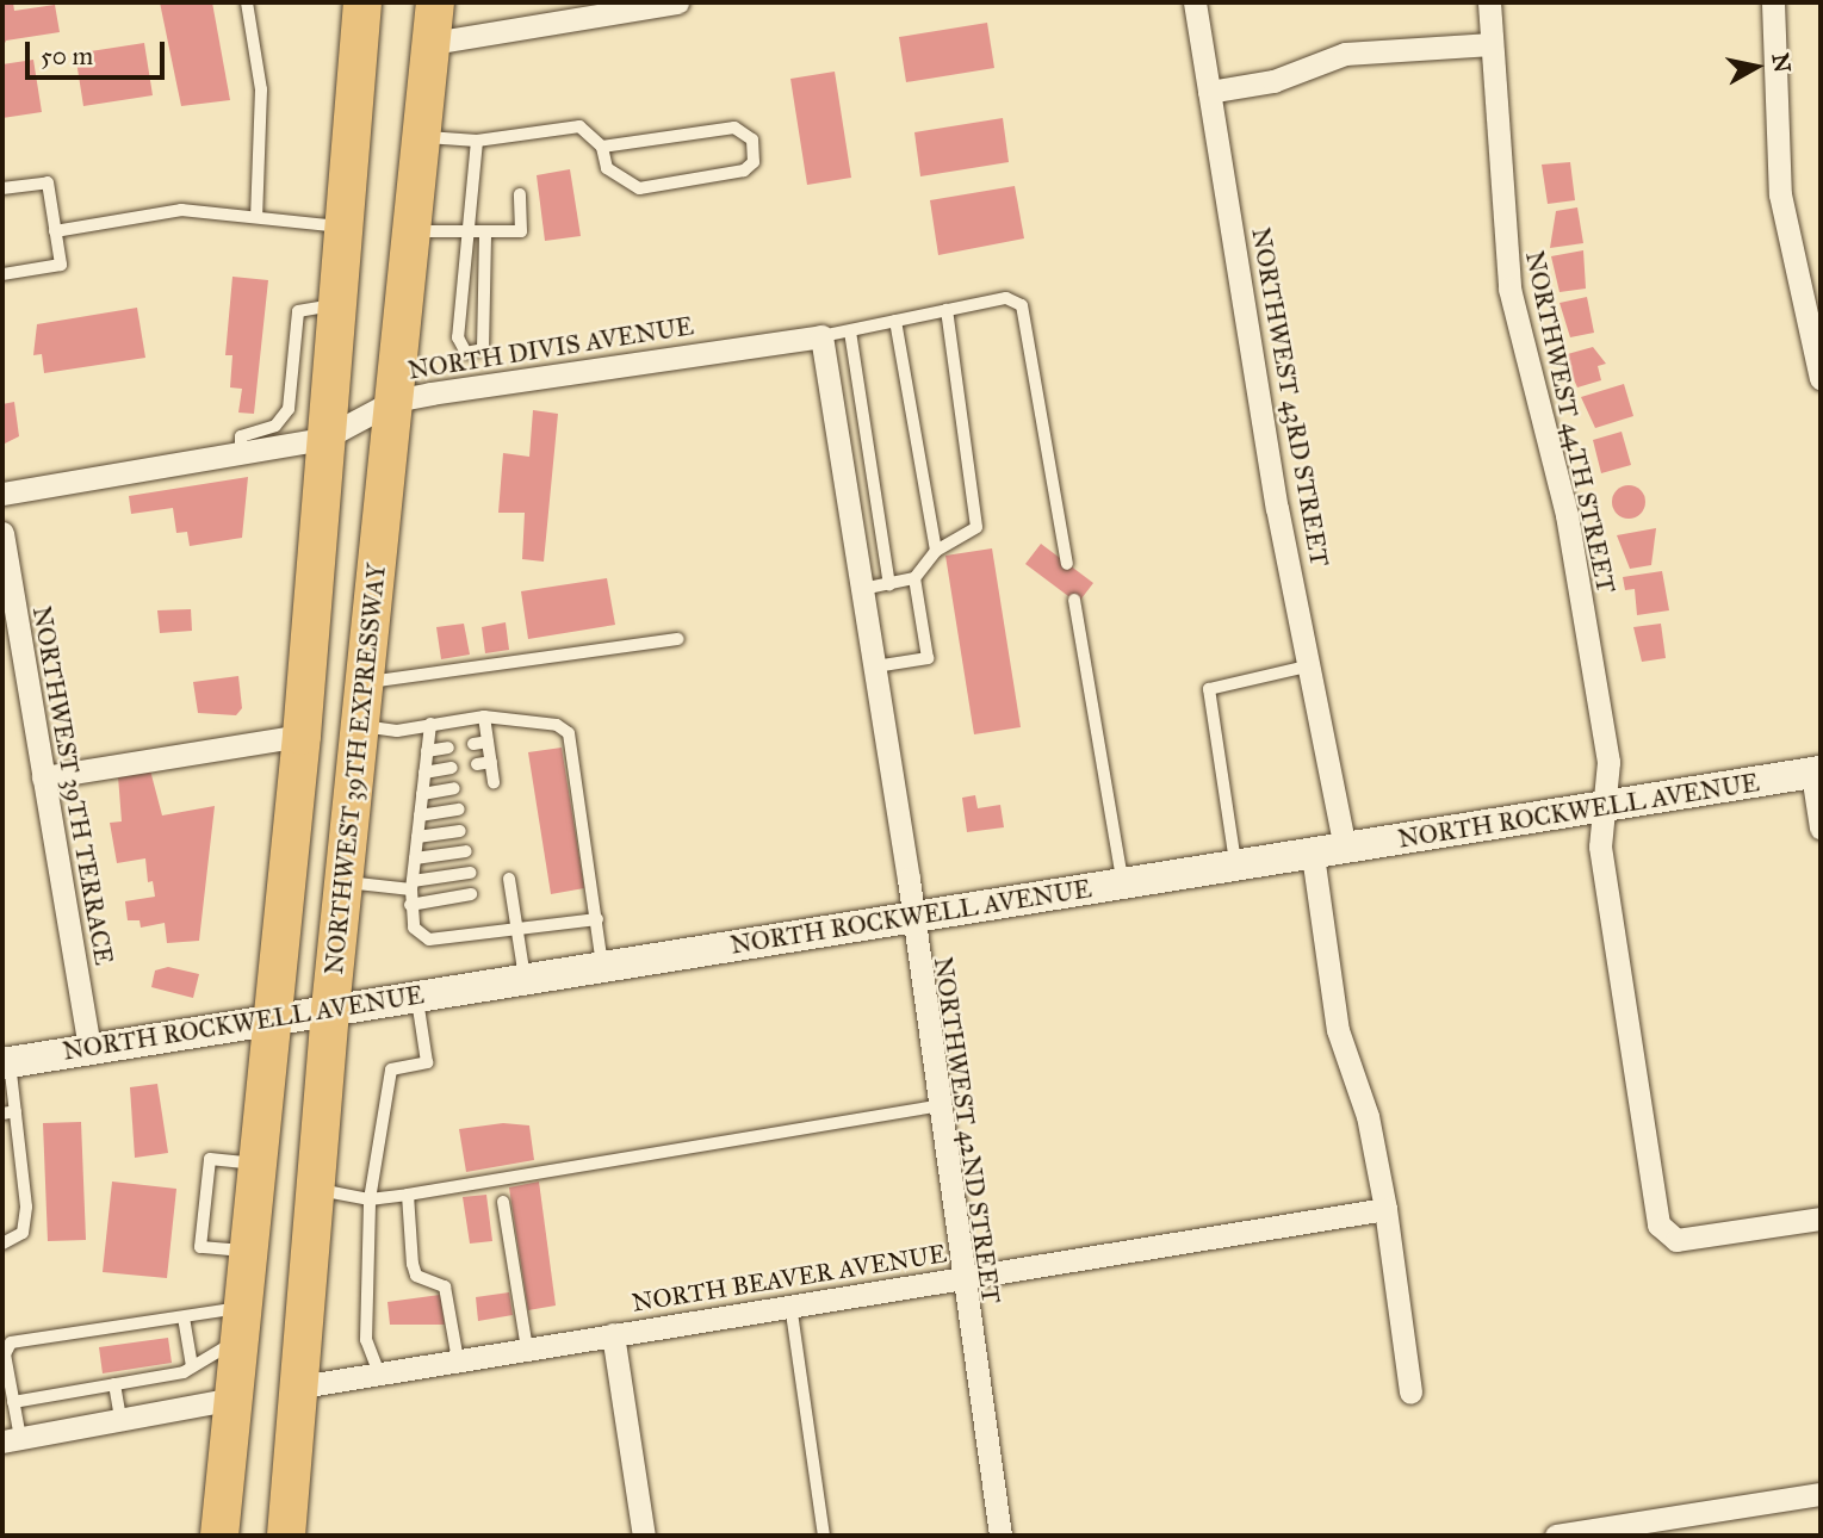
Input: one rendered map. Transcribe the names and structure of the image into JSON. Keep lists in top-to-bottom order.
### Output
{
  "streets": {
    "highway": ["NORTHWEST 39TH EXPRESSWAY"],
    "main road": ["NORTH ROCKWELL AVENUE"],
    "street": [
      "NORTH DIVIS AVENUE",
      "NORTHWEST 43RD STREET",
      "NORTHWEST 44TH STREET",
      "NORTHWEST 39TH TERRACE",
      "NORTHWEST 42ND STREET",
      "NORTH BEAVER AVENUE"
    ]
  },
  "crossings": [
    ["NORTH DIVIS AVENUE", "NORTHWEST 39TH EXPRESSWAY"],
    ["NORTH DIVIS AVENUE", "NORTHWEST 42ND STREET"],
    ["NORTHWEST 43RD STREET", "NORTH ROCKWELL AVENUE"],
    ["NORTHWEST 44TH STREET", "NORTH ROCKWELL AVENUE"],
    ["NORTHWEST 39TH EXPRESSWAY", "NORTH ROCKWELL AVENUE"],
    ["NORTHWEST 39TH EXPRESSWAY", "NORTH BEAVER AVENUE"],
    ["NORTHWEST 39TH TERRACE", "NORTH ROCKWELL AVENUE"],
    ["NORTH ROCKWELL AVENUE", "NORTHWEST 42ND STREET"],
    ["NORTHWEST 42ND STREET", "NORTH BEAVER AVENUE"]
  ],
  "scale_bar": "50 m",
  "north": "right"
}
